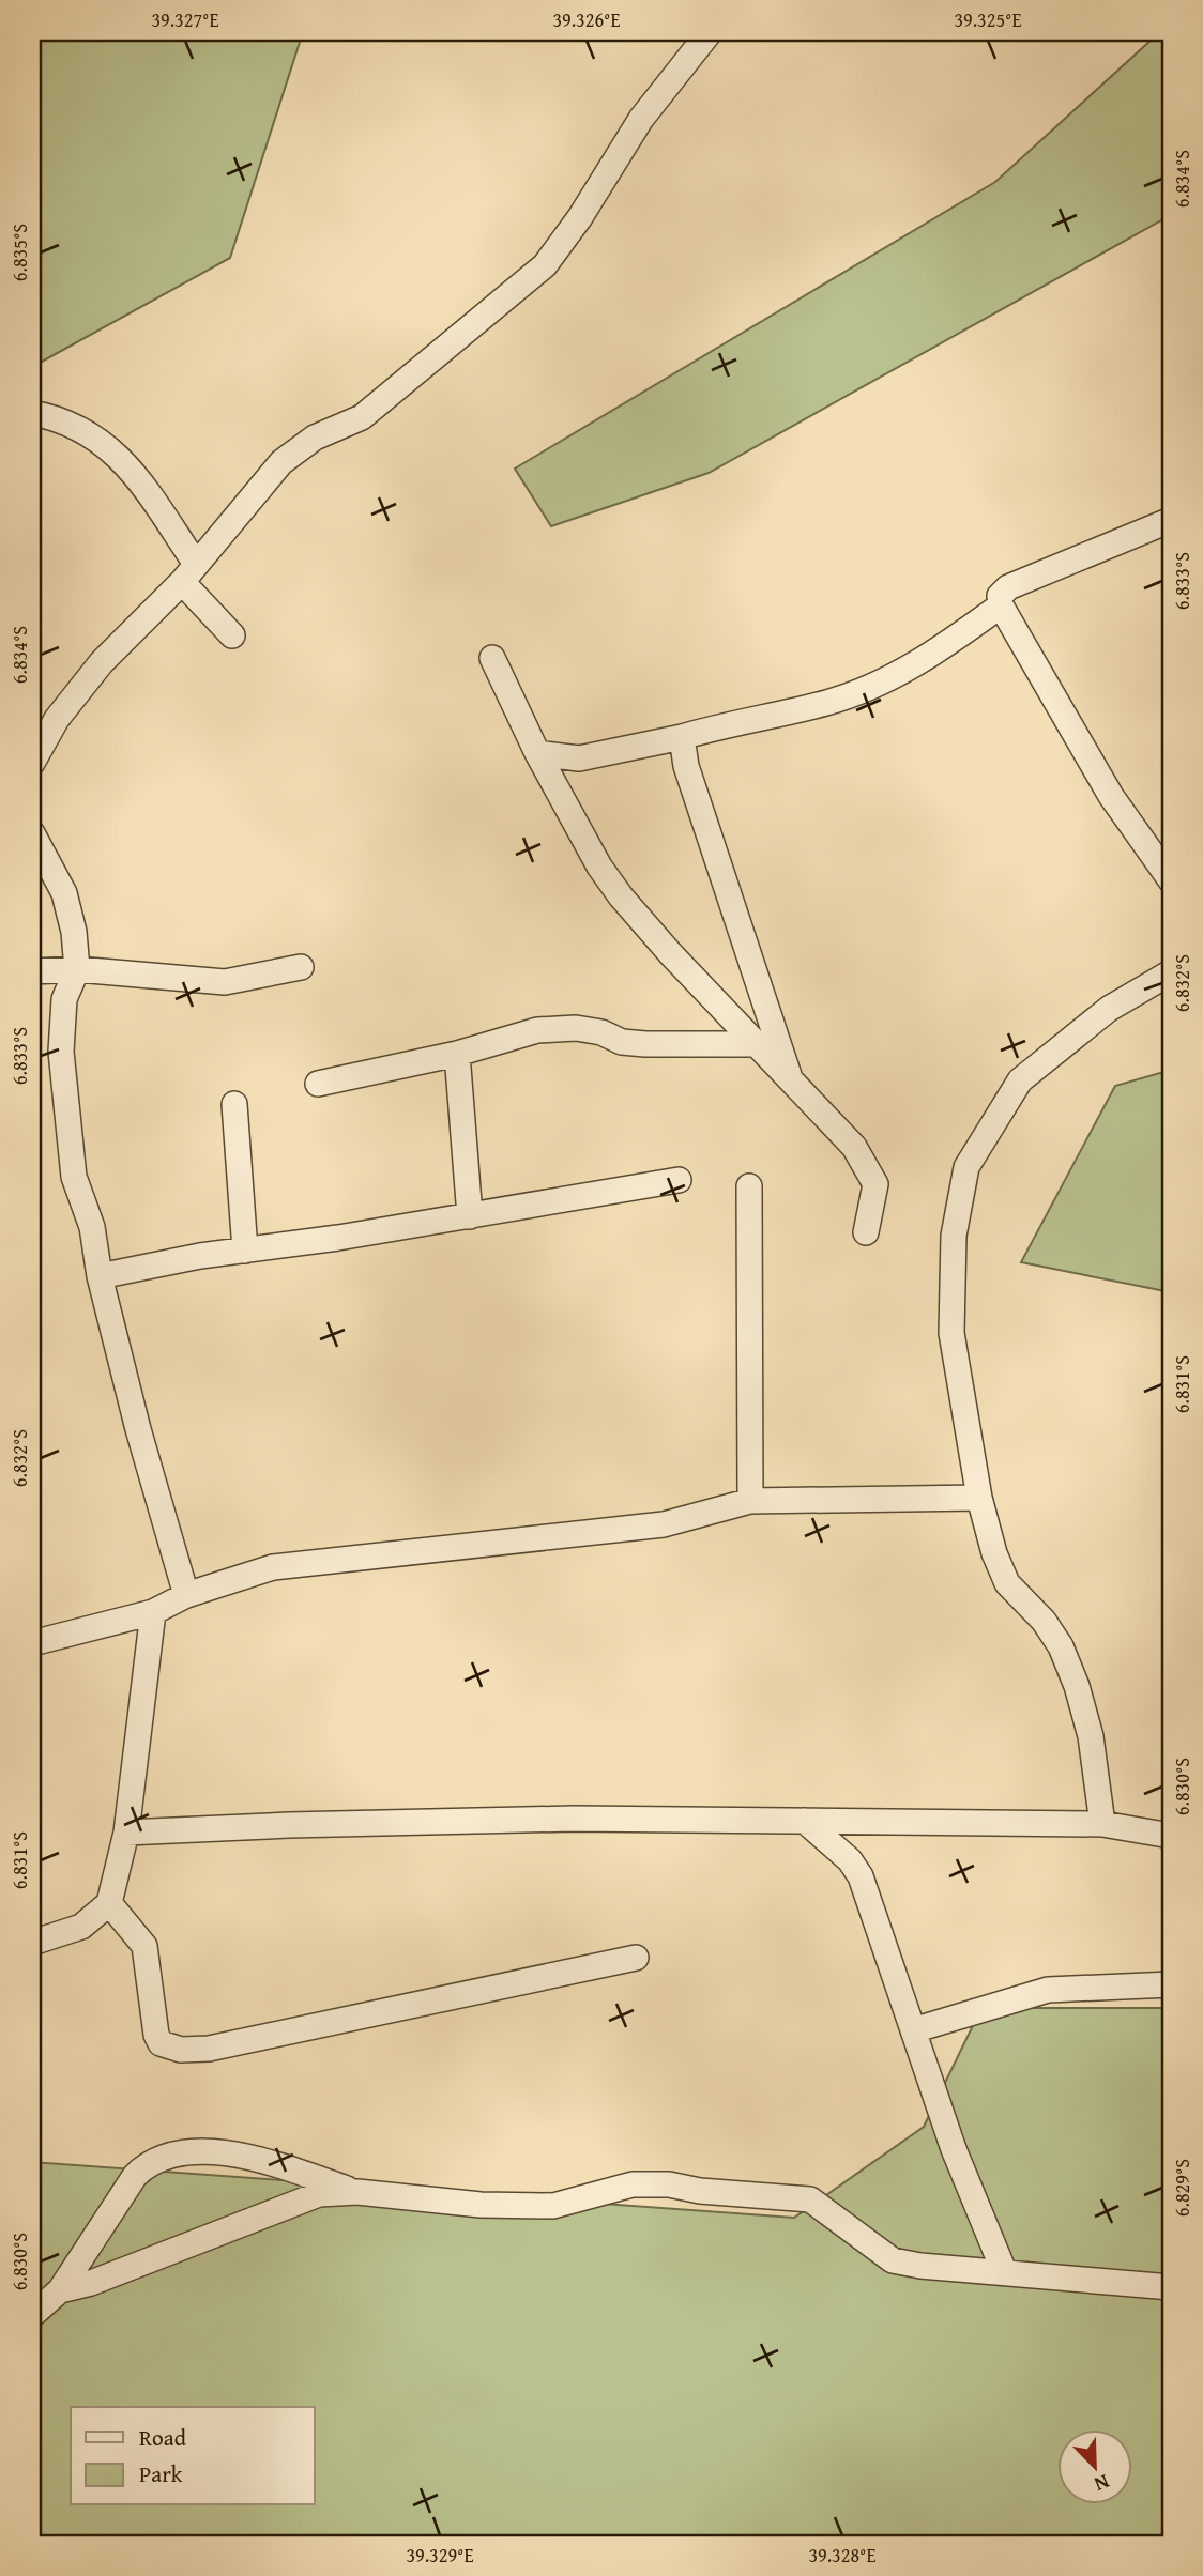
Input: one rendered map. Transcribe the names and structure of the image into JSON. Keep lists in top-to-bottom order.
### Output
{
  "legend": ["Road", "Park"],
  "north": "bottom right",
  "coordinates": [
    "39.327°E",
    "39.326°E",
    "39.325°E",
    "6.834°S",
    "6.835°S",
    "6.833°S",
    "6.832°S",
    "6.831°S",
    "6.830°S",
    "6.829°S",
    "39.329°E",
    "39.328°E"
  ]
}
